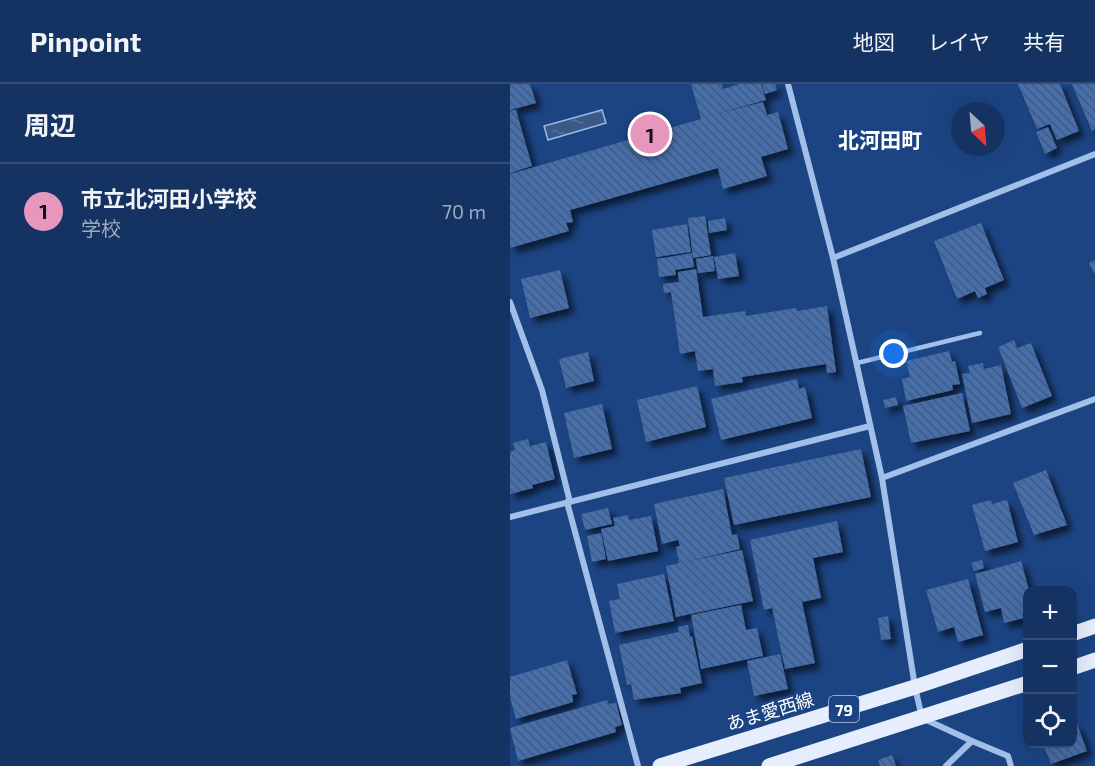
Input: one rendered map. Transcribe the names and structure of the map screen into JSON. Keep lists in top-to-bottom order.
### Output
{
  "streets": {
    "main road": ["79", "あま愛西線"]
  },
  "districts": ["北河田町"],
  "north": "bottom right",
  "page": {
    "header": "Pinpoint",
    "nav": ["地図", "レイヤ", "共有"],
    "heading": "周辺",
    "pins": "1",
    "list": [
      {
        "mark": "1",
        "name": "市立北河田小学校",
        "note": "学校",
        "value": "70 m"
      }
    ],
    "map_buttons": ["+", "−"]
  }
}
